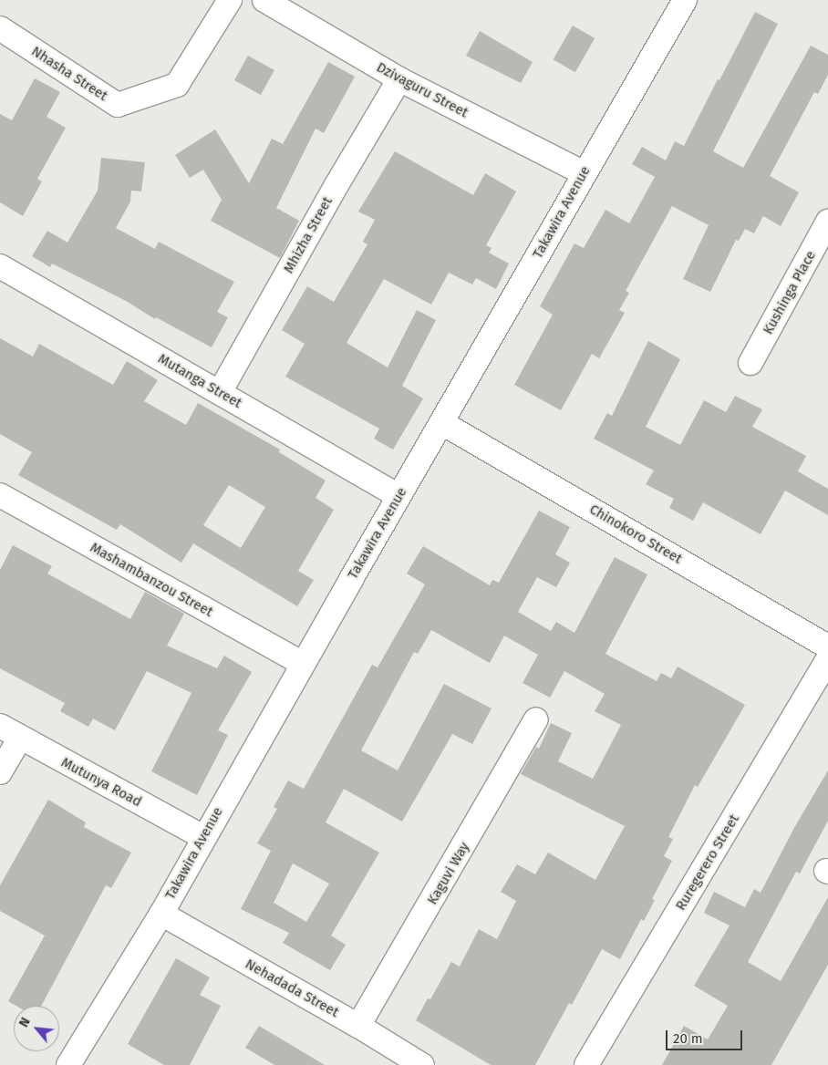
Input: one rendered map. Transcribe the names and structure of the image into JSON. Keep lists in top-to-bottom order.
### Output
{
  "streets": {
    "street": [
      "Nhasha Street",
      "Dzivaguru Street",
      "Takawira Avenue",
      "Mhizha Street",
      "Kushinga Place",
      "Mutanga Street",
      "Chinokoro Street",
      "Mashambanzou Street",
      "Mutunya Road",
      "Ruregerero Street",
      "Kaguvi Way",
      "Nehadada Street"
    ]
  },
  "crossings": [
    ["Dzivaguru Street", "Takawira Avenue"],
    ["Dzivaguru Street", "Mhizha Street"],
    ["Takawira Avenue", "Mutanga Street"],
    ["Takawira Avenue", "Chinokoro Street"],
    ["Takawira Avenue", "Mashambanzou Street"],
    ["Takawira Avenue", "Mutunya Road"],
    ["Takawira Avenue", "Nehadada Street"],
    ["Mhizha Street", "Mutanga Street"],
    ["Kaguvi Way", "Nehadada Street"]
  ],
  "scale_bar": "20 m",
  "north": "top left"
}
